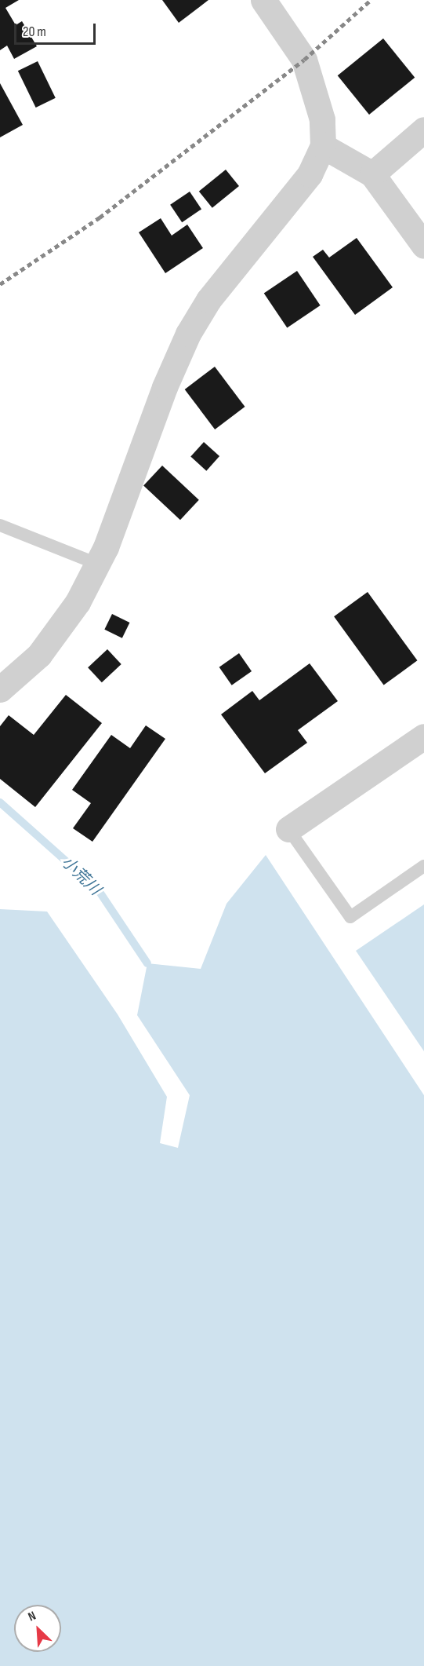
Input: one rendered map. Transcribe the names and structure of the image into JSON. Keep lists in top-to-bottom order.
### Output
{
  "water": ["小荒川"],
  "scale_bar": "20 m",
  "north": "top left"
}
